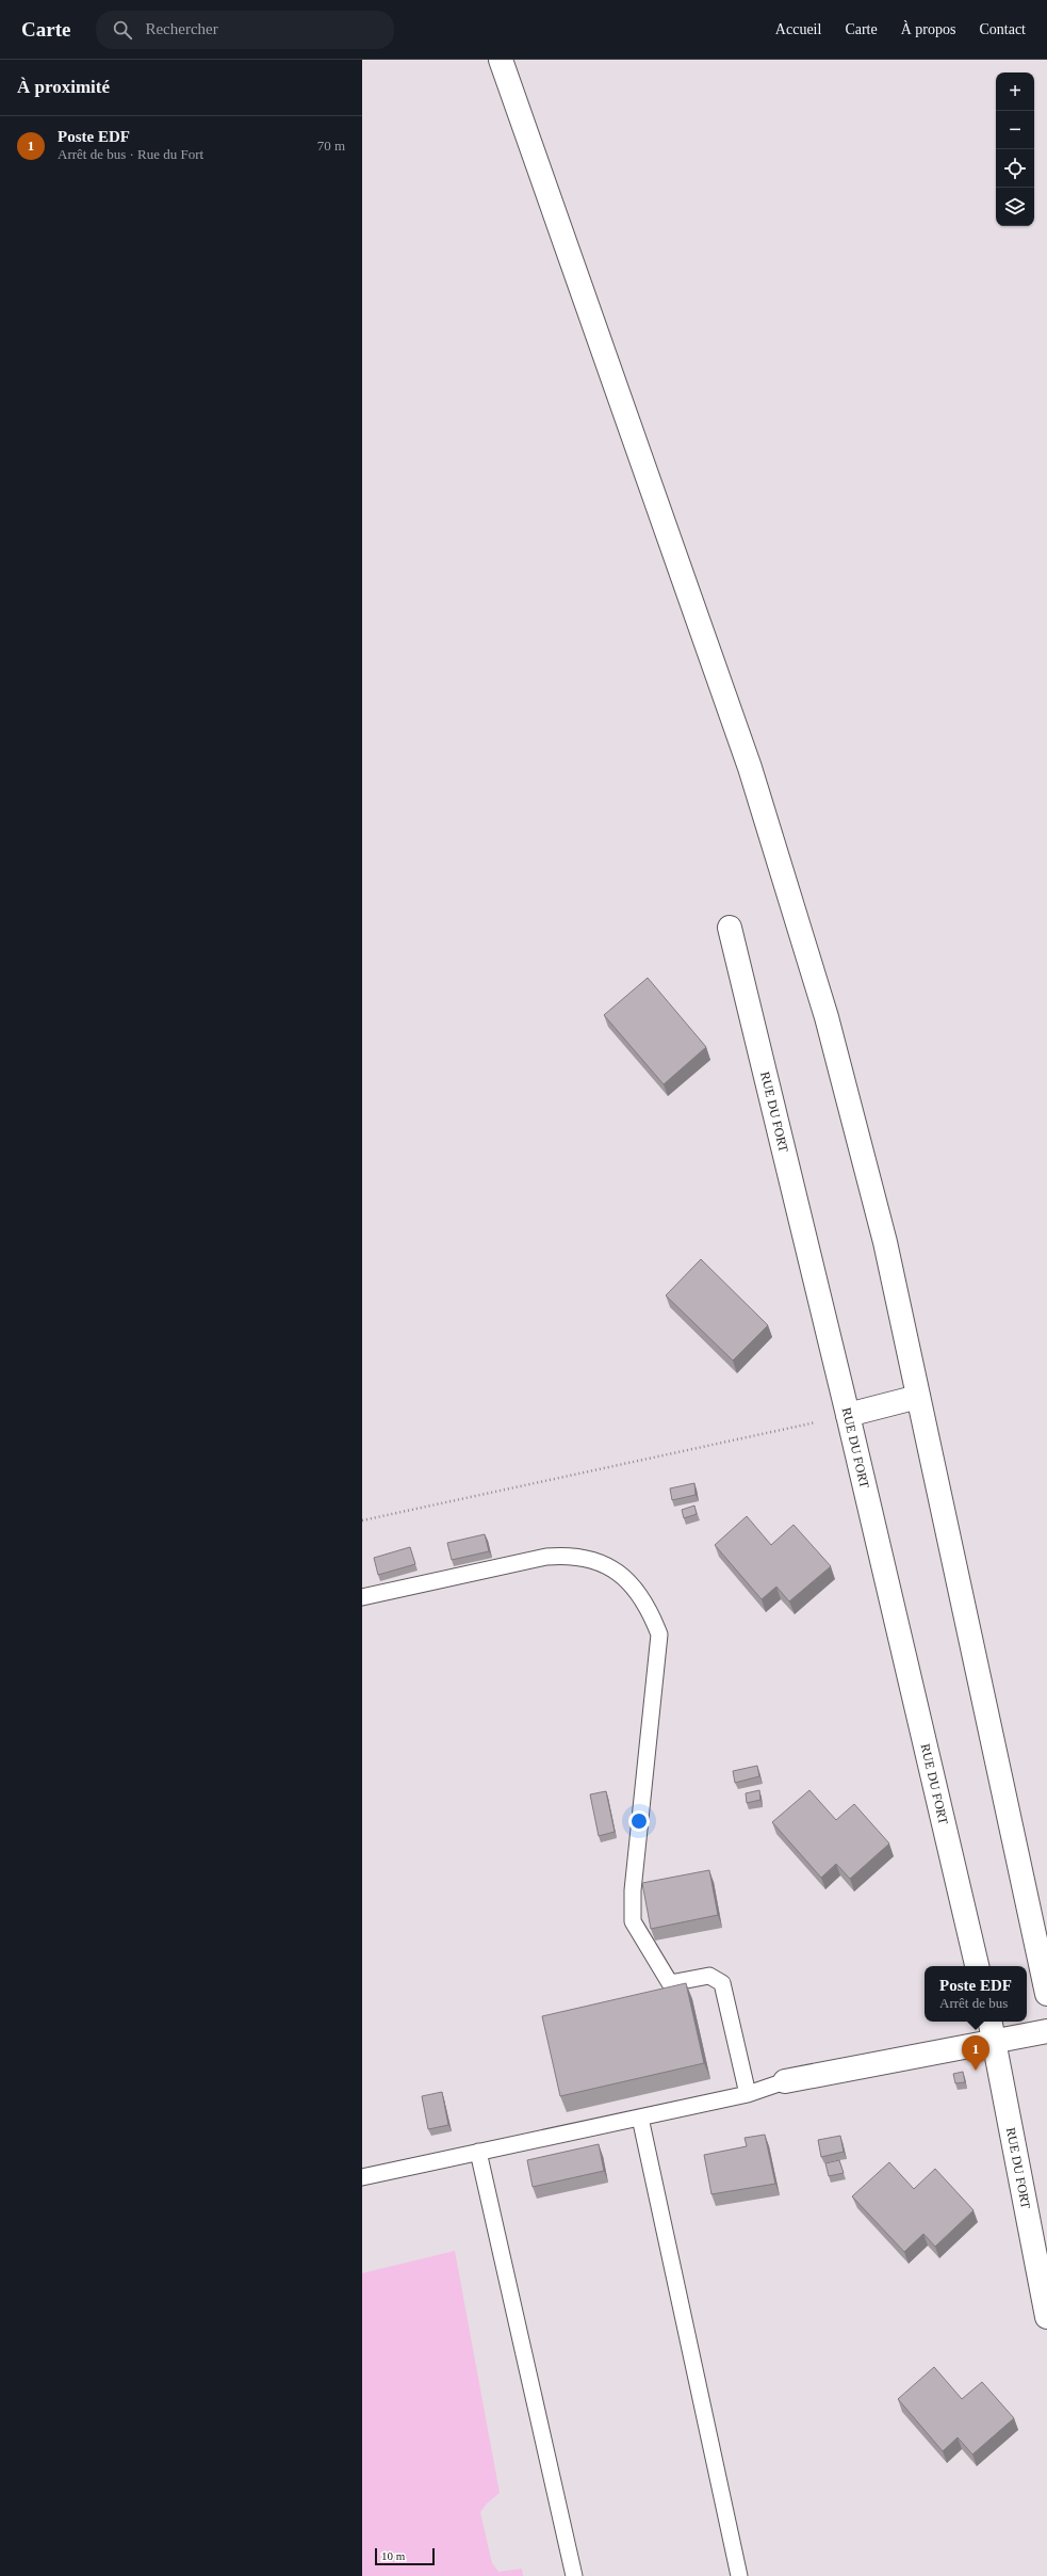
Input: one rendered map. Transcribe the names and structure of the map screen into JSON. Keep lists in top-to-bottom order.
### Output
{
  "streets": {
    "main road": ["RUE DU FORT"]
  },
  "scale_bar": "10 m",
  "page": {
    "header": "Carte",
    "search": "Rechercher",
    "nav": [
      "Accueil",
      "Carte",
      "À propos",
      "Contact"
    ],
    "heading": "À proximité",
    "map_buttons": ["+", "−"],
    "list": [
      {
        "mark": "1",
        "name": "Poste EDF",
        "note": "Arrêt de bus · Rue du Fort",
        "value": "70 m"
      }
    ],
    "popup": ["Poste EDF", "Arrêt de bus"],
    "pins": "1",
    "scale": "10 m"
  }
}
